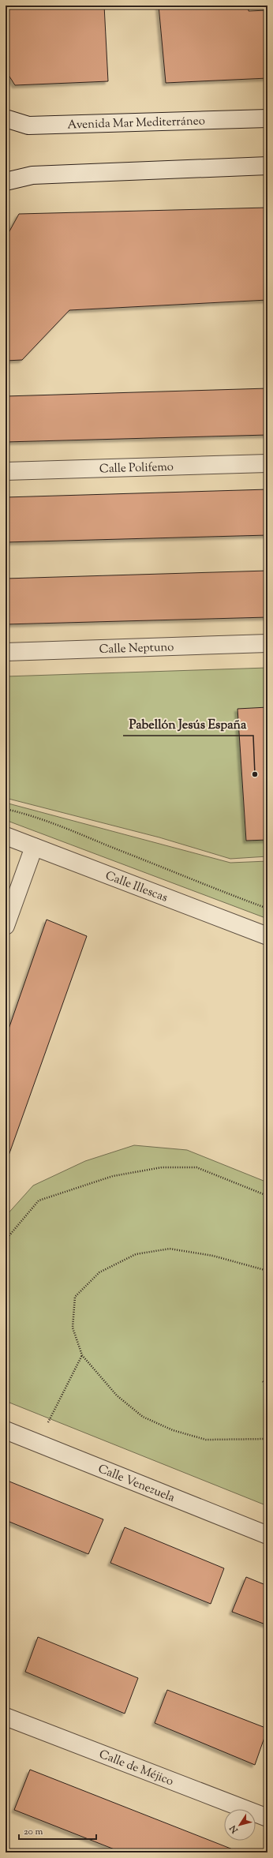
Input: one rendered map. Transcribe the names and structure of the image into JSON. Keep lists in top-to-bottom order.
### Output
{
  "streets": {
    "street": [
      "Avenida Mar Mediterráneo",
      "Calle Polifemo",
      "Calle Neptuno",
      "Calle Illescas",
      "Calle Venezuela",
      "Calle de Méjico"
    ]
  },
  "places": ["Pabellón Jesús España"],
  "scale_bar": "20 m",
  "north": "bottom left"
}
